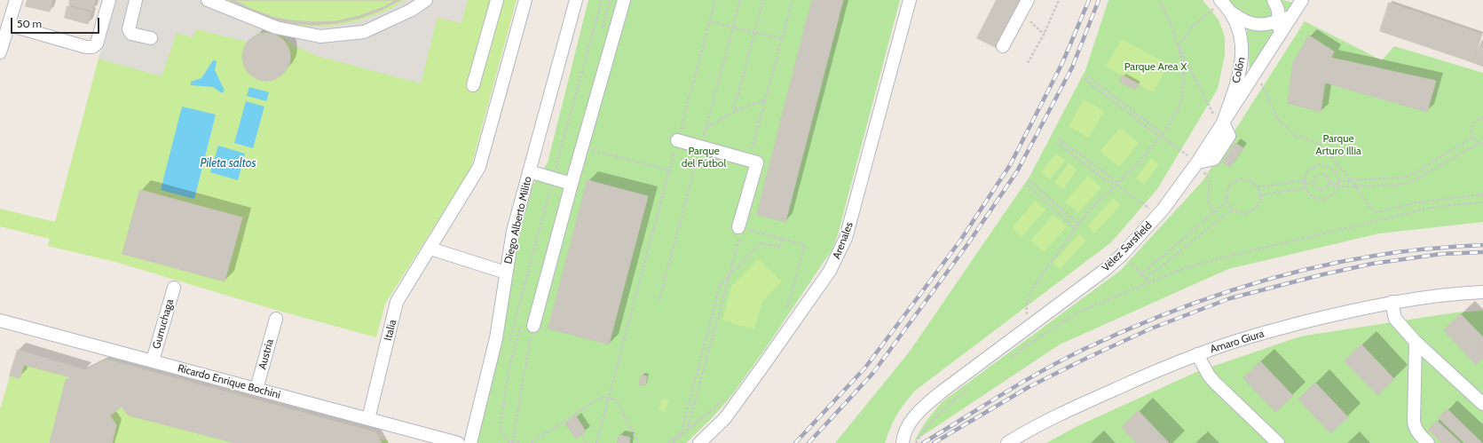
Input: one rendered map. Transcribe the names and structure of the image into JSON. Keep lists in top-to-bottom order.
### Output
{
  "streets": {
    "street": [
      "Colón",
      "Diego Alberto Milito",
      "Arenales",
      "Vélez Sarsfield",
      "Gurruchaga",
      "Italia",
      "Amaro Giura",
      "Austria",
      "Ricardo Enrique Bochini"
    ]
  },
  "crossings": [
    ["Colón", "Vélez Sarsfield"],
    ["Gurruchaga", "Ricardo Enrique Bochini"],
    ["Italia", "Ricardo Enrique Bochini"],
    ["Austria", "Ricardo Enrique Bochini"]
  ],
  "water": ["Pileta saltos"],
  "parks": ["Parque Area X", "Parque Arturo Illia", "Parque del Fútbol"],
  "scale_bar": "50 m"
}
